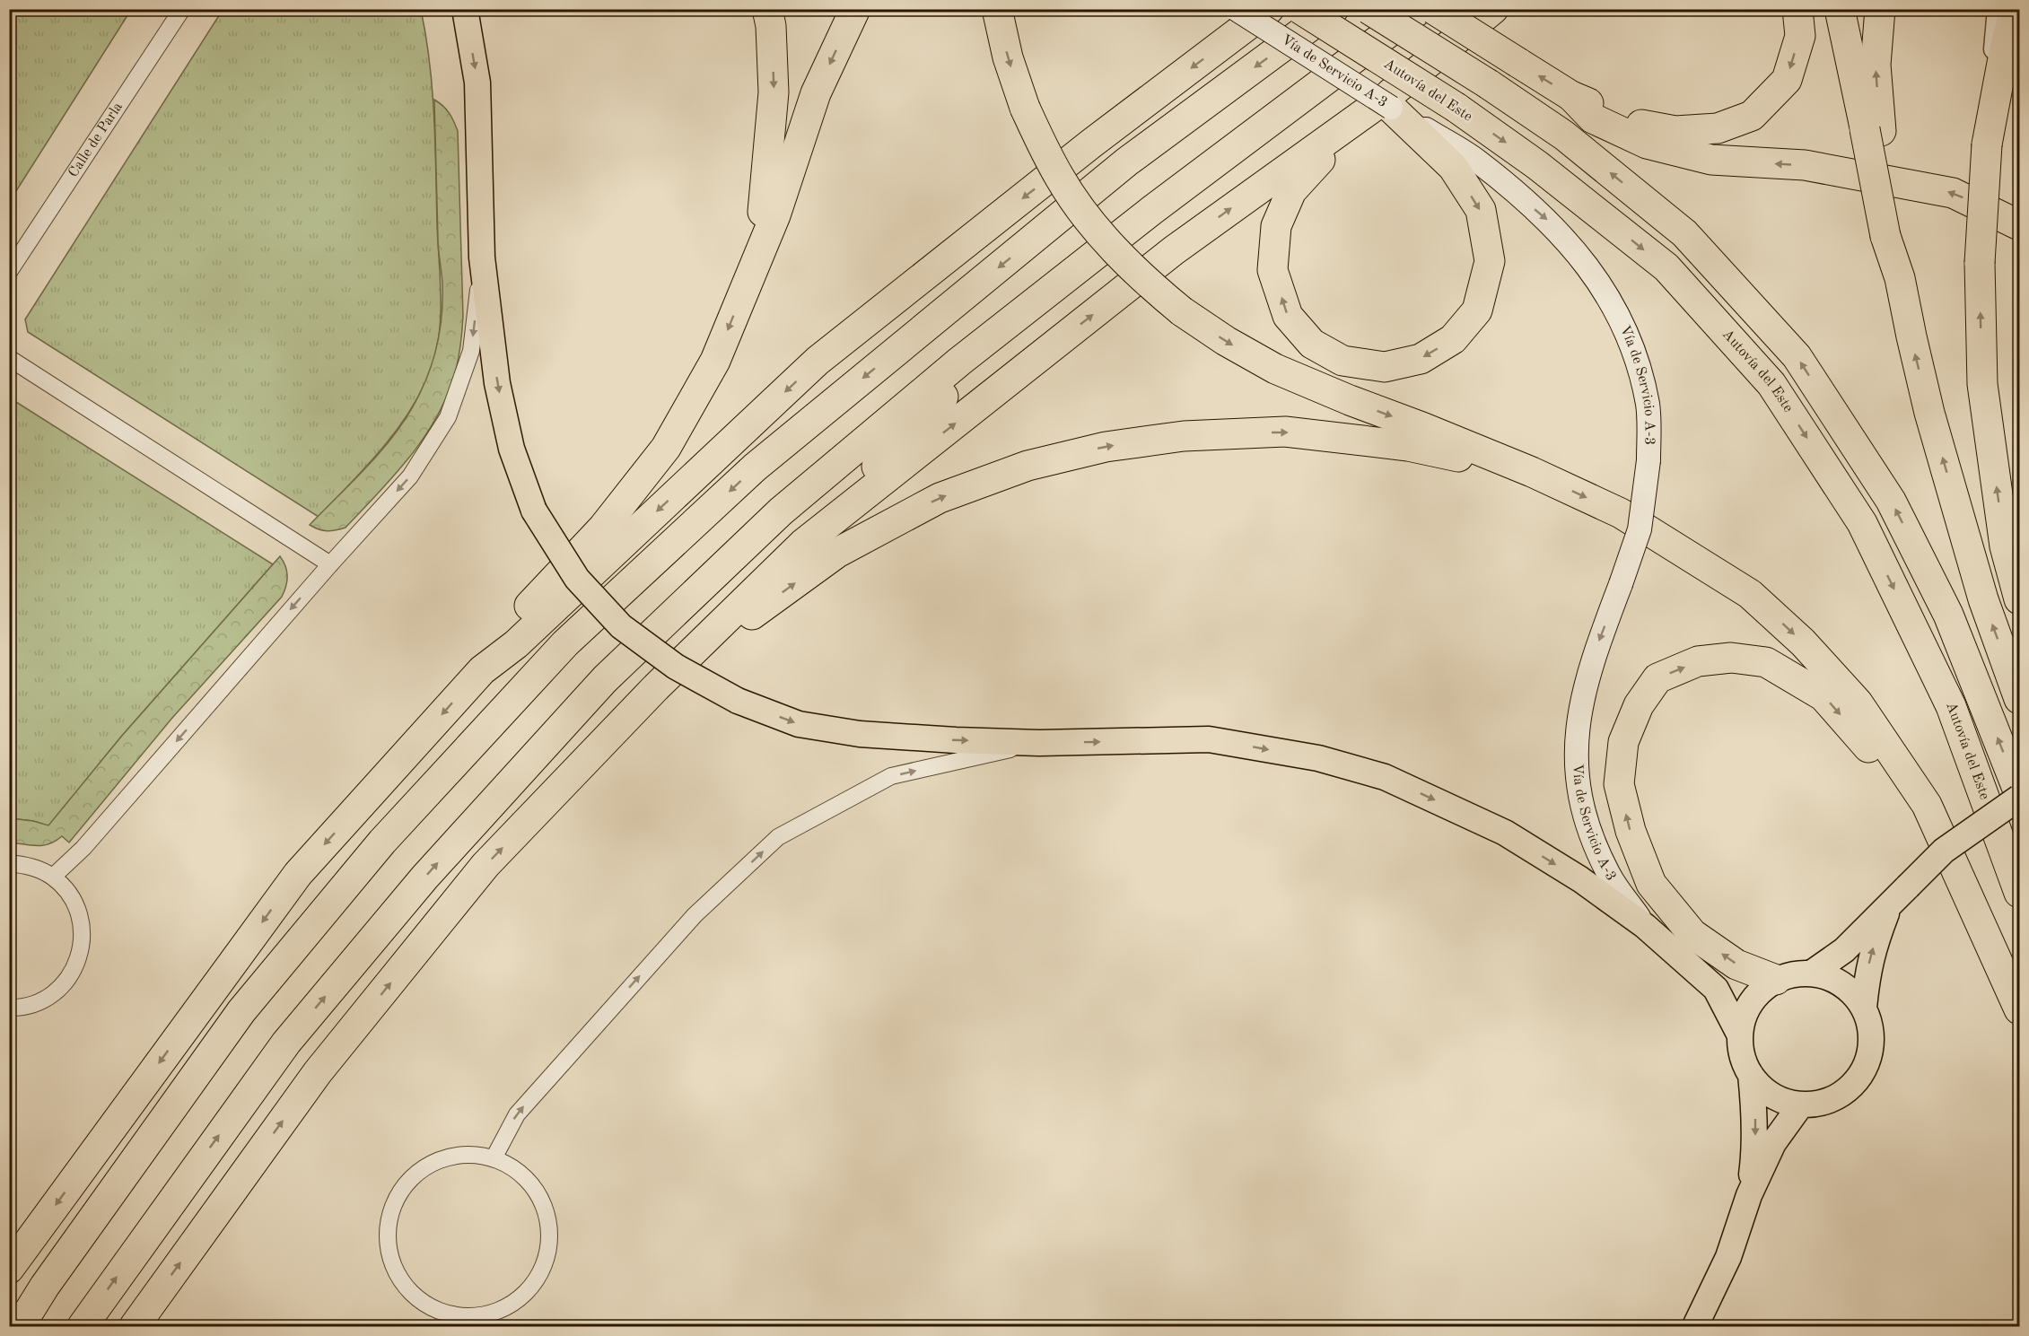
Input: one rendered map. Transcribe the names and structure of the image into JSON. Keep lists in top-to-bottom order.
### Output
{
  "streets": {
    "highway": ["Autovía del Este"],
    "main road": ["Vía de Servicio A-3"],
    "street": ["Calle de Parla"]
  },
  "one_way": ["Vía de Servicio A-3"]
}
